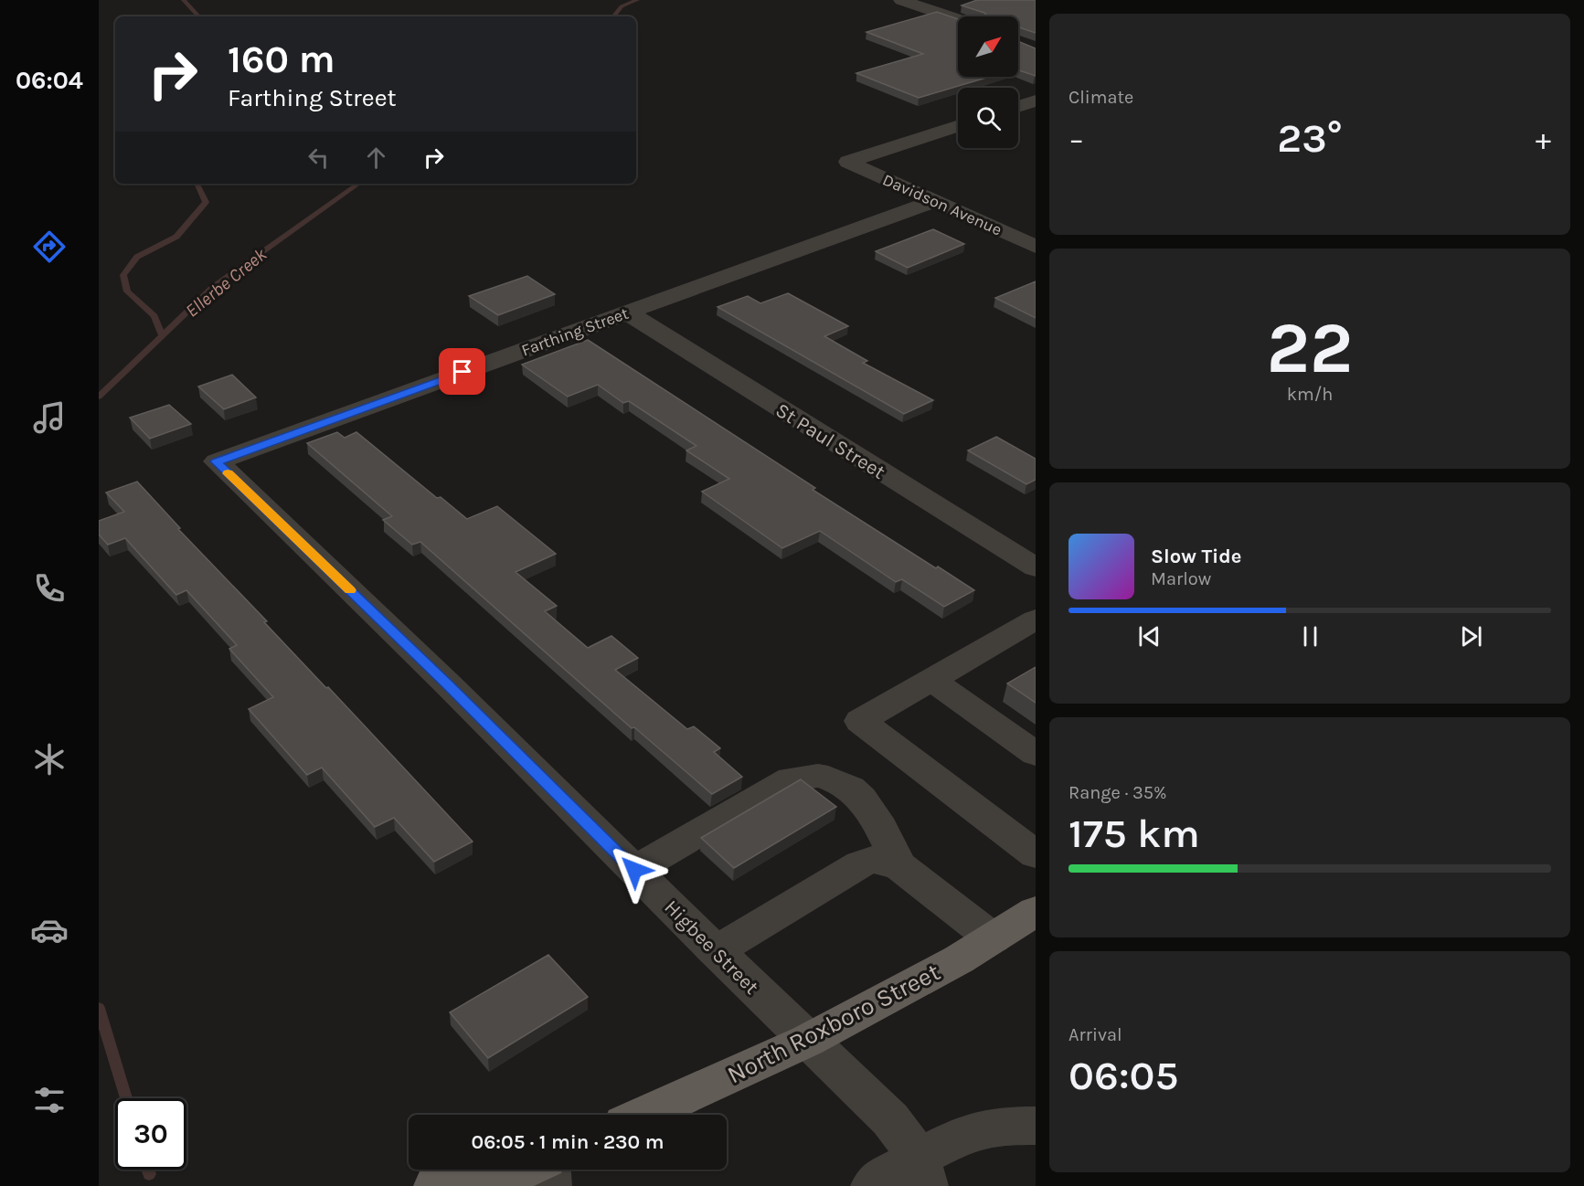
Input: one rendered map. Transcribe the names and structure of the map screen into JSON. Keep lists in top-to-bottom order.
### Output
{
  "streets": {
    "main road": ["North Roxboro Street"],
    "street": [
      "Davidson Avenue",
      "Farthing Street",
      "St Paul Street",
      "Higbee Street"
    ]
  },
  "crossings": [
    ["Davidson Avenue", "Farthing Street"],
    ["Farthing Street", "St Paul Street"],
    ["Farthing Street", "Higbee Street"],
    ["Higbee Street", "North Roxboro Street"]
  ],
  "water": ["Ellerbe Creek"],
  "north": "top right",
  "page": {
    "tabs": "06:04",
    "tile": [
      "Climate",
      ["22", "km/h"],
      ["Range · 35%", "175 km"],
      ["Arrival", "06:05"]
    ],
    "turn": ["160 m", "Farthing Street"],
    "heat": ["−", "23°", "+"],
    "song": ["Slow Tide", "Marlow"],
    "limit": "30",
    "trip": "06:05 · 1 min · 230 m"
  }
}
